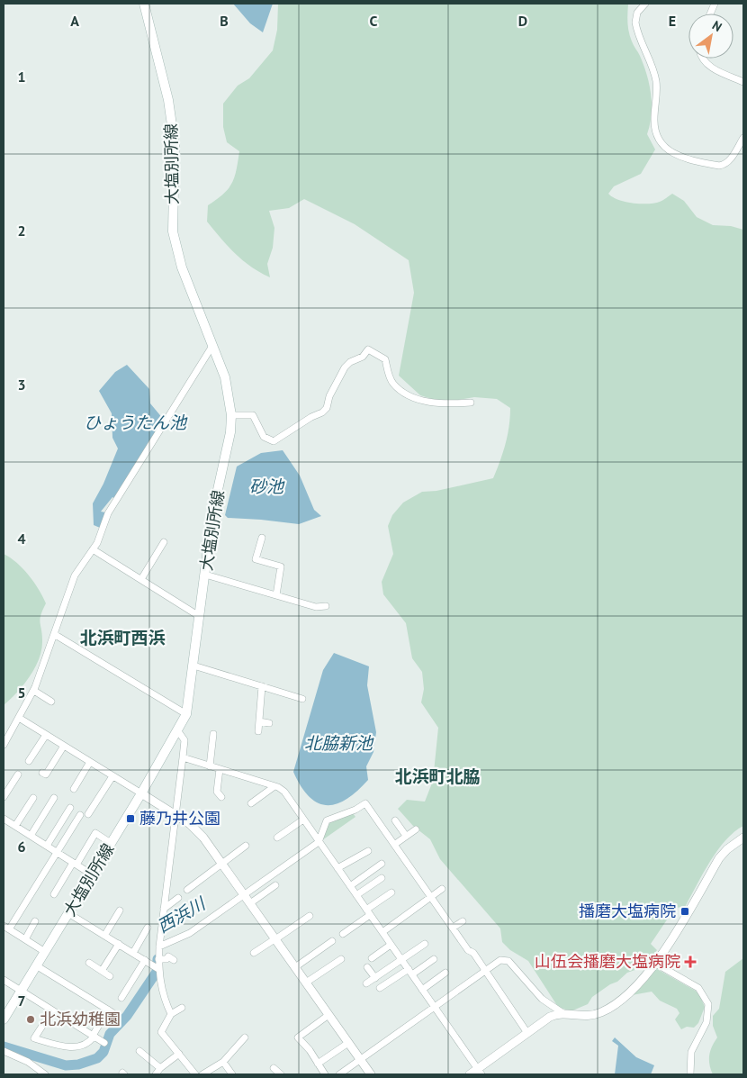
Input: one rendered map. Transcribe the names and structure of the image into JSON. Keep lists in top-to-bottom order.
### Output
{
  "streets": {
    "main road": ["大塩別所線"]
  },
  "districts": ["北浜町西浜", "北浜町北脇"],
  "water": [
    "ひょうたん池",
    "砂池",
    "北脇新池",
    "西浜川"
  ],
  "places": {
    "transit": ["藤乃井公園", "播磨大塩病院"],
    "health": ["山伍会播磨大塩病院"],
    "other": ["北浜幼稚園"]
  },
  "north": "top right",
  "grid": {
    "columns": [
      "A",
      "B",
      "C",
      "D",
      "E"
    ],
    "rows": [
      "1",
      "2",
      "3",
      "4",
      "5",
      "6",
      "7"
    ]
  }
}
